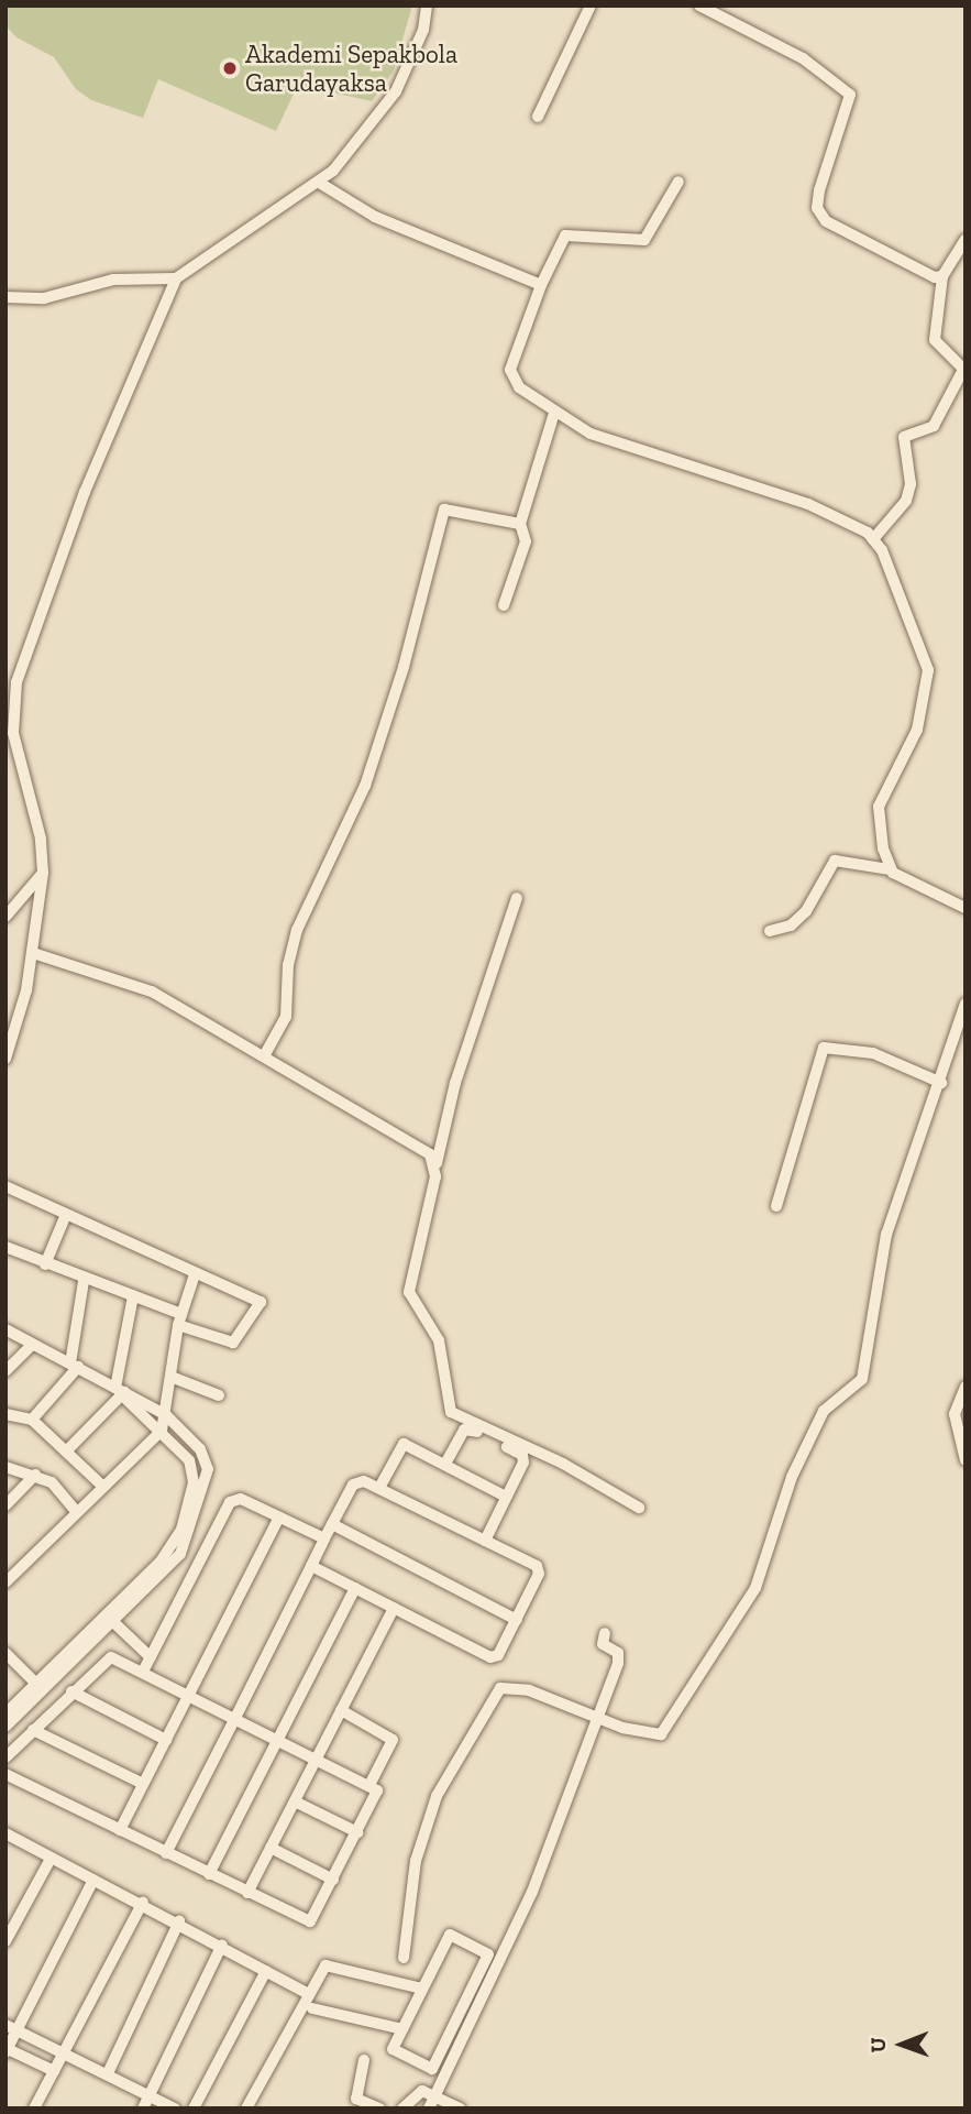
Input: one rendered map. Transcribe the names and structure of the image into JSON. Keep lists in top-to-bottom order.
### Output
{
  "places": ["Akademi Sepakbola Garudayaksa"],
  "north": "left"
}
